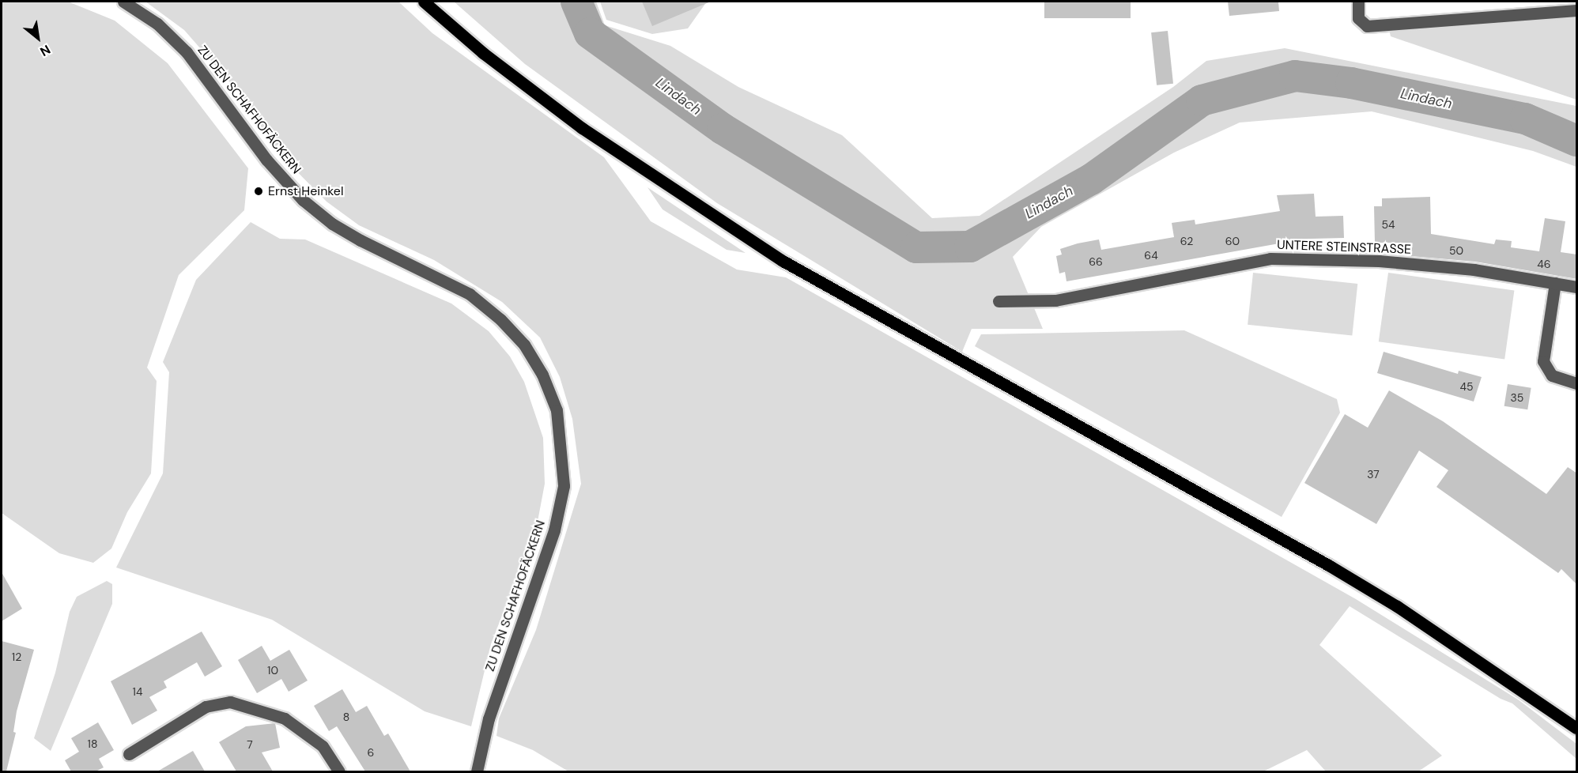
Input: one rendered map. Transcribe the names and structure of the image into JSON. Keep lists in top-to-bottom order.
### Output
{
  "streets": {
    "street": ["ZU DEN SCHAFHOFÄCKERN", "UNTERE STEINSTRASSE"]
  },
  "water": ["Lindach"],
  "places": ["Ernst Heinkel"],
  "house_numbers": [
    "54",
    "62",
    "60",
    "50",
    "64",
    "66",
    "46",
    "45",
    "35",
    "37",
    "12",
    "10",
    "14",
    "8",
    "18",
    "7",
    "6"
  ],
  "north": "bottom right"
}
